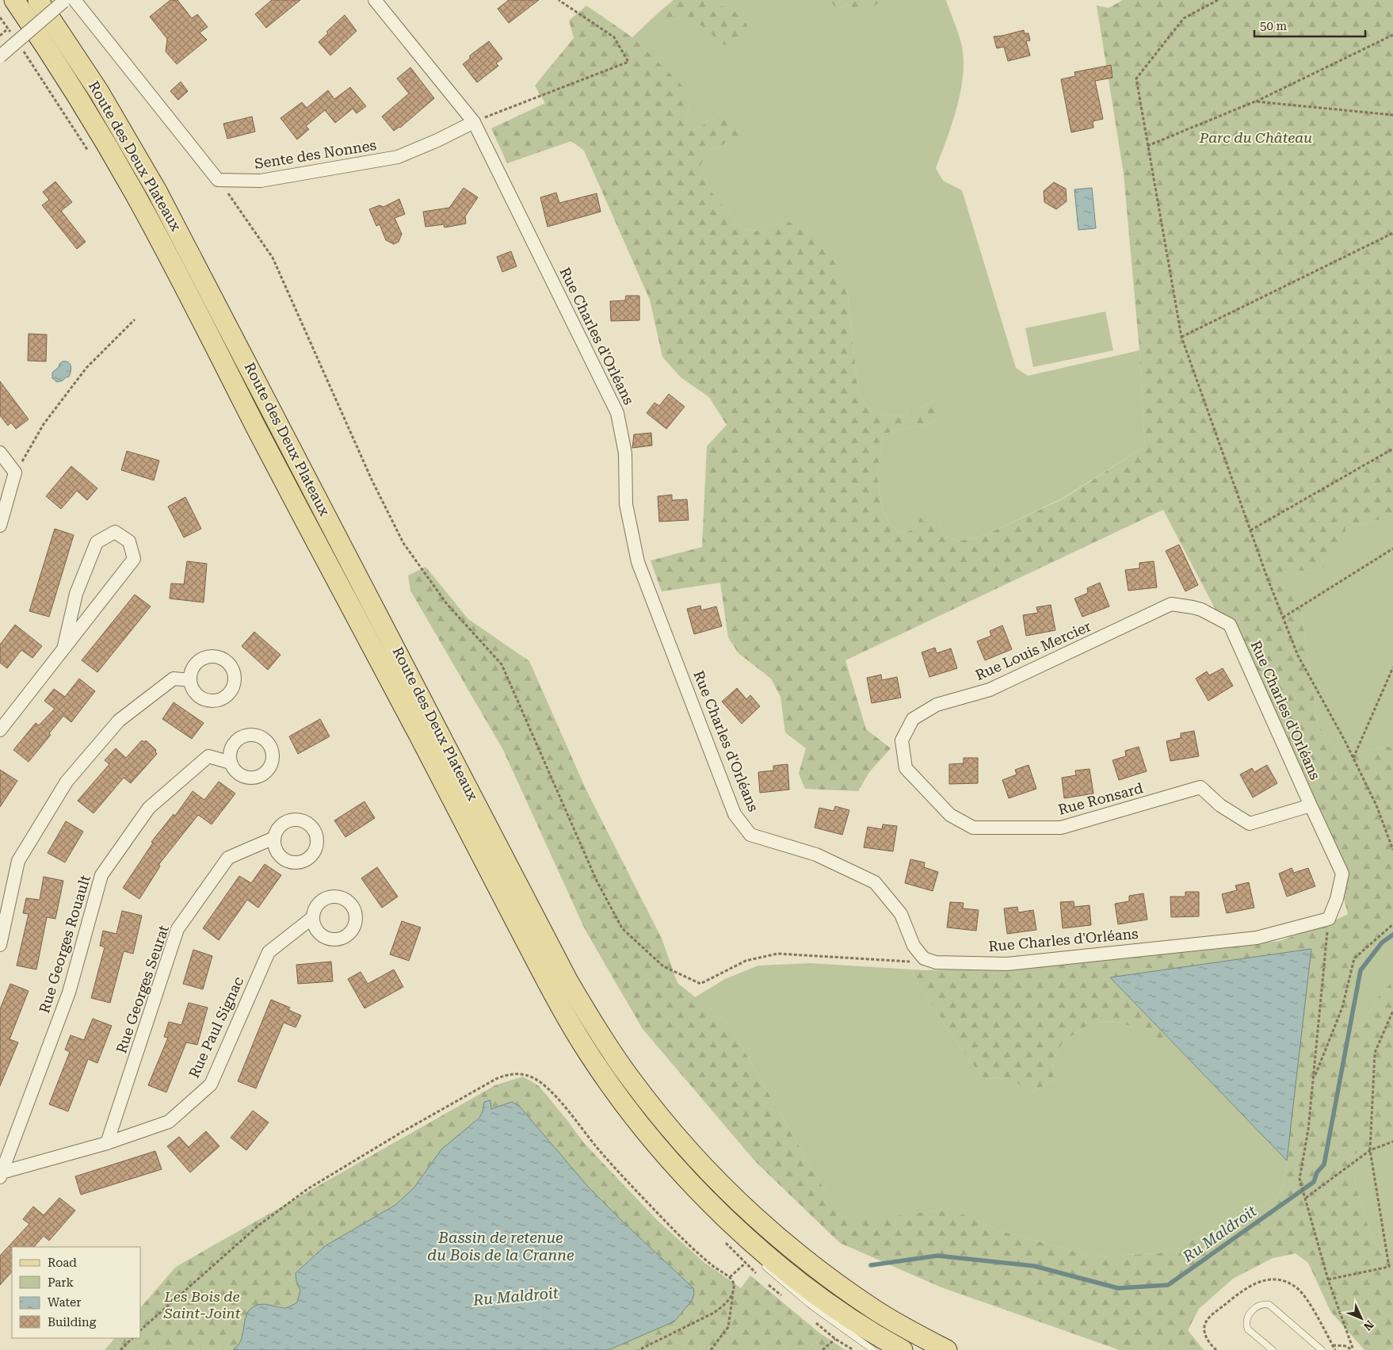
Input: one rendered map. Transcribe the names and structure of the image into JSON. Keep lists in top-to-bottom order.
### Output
{
  "streets": {
    "main road": ["Route des Deux Plateaux"],
    "street": [
      "Sente des Nonnes",
      "Rue Charles d'Orléans",
      "Rue Louis Mercier",
      "Rue Ronsard",
      "Rue Georges Rouault",
      "Rue Georges Seurat",
      "Rue Paul Signac"
    ]
  },
  "crossings": [
    ["Sente des Nonnes", "Rue Charles d'Orléans"],
    ["Rue Charles d'Orléans", "Rue Louis Mercier"],
    ["Rue Charles d'Orléans", "Rue Ronsard"],
    ["Rue Louis Mercier", "Rue Ronsard"],
    ["Rue Georges Rouault", "Rue Paul Signac"],
    ["Rue Georges Seurat", "Rue Paul Signac"]
  ],
  "water": ["Ru Maldroit", "Bassin de retenue du Bois de la Cranne"],
  "parks": ["Parc du Château", "Les Bois de Saint-Joint"],
  "legend": [
    "Road",
    "Park",
    "Water",
    "Building"
  ],
  "scale_bar": "50 m",
  "north": "bottom right"
}
